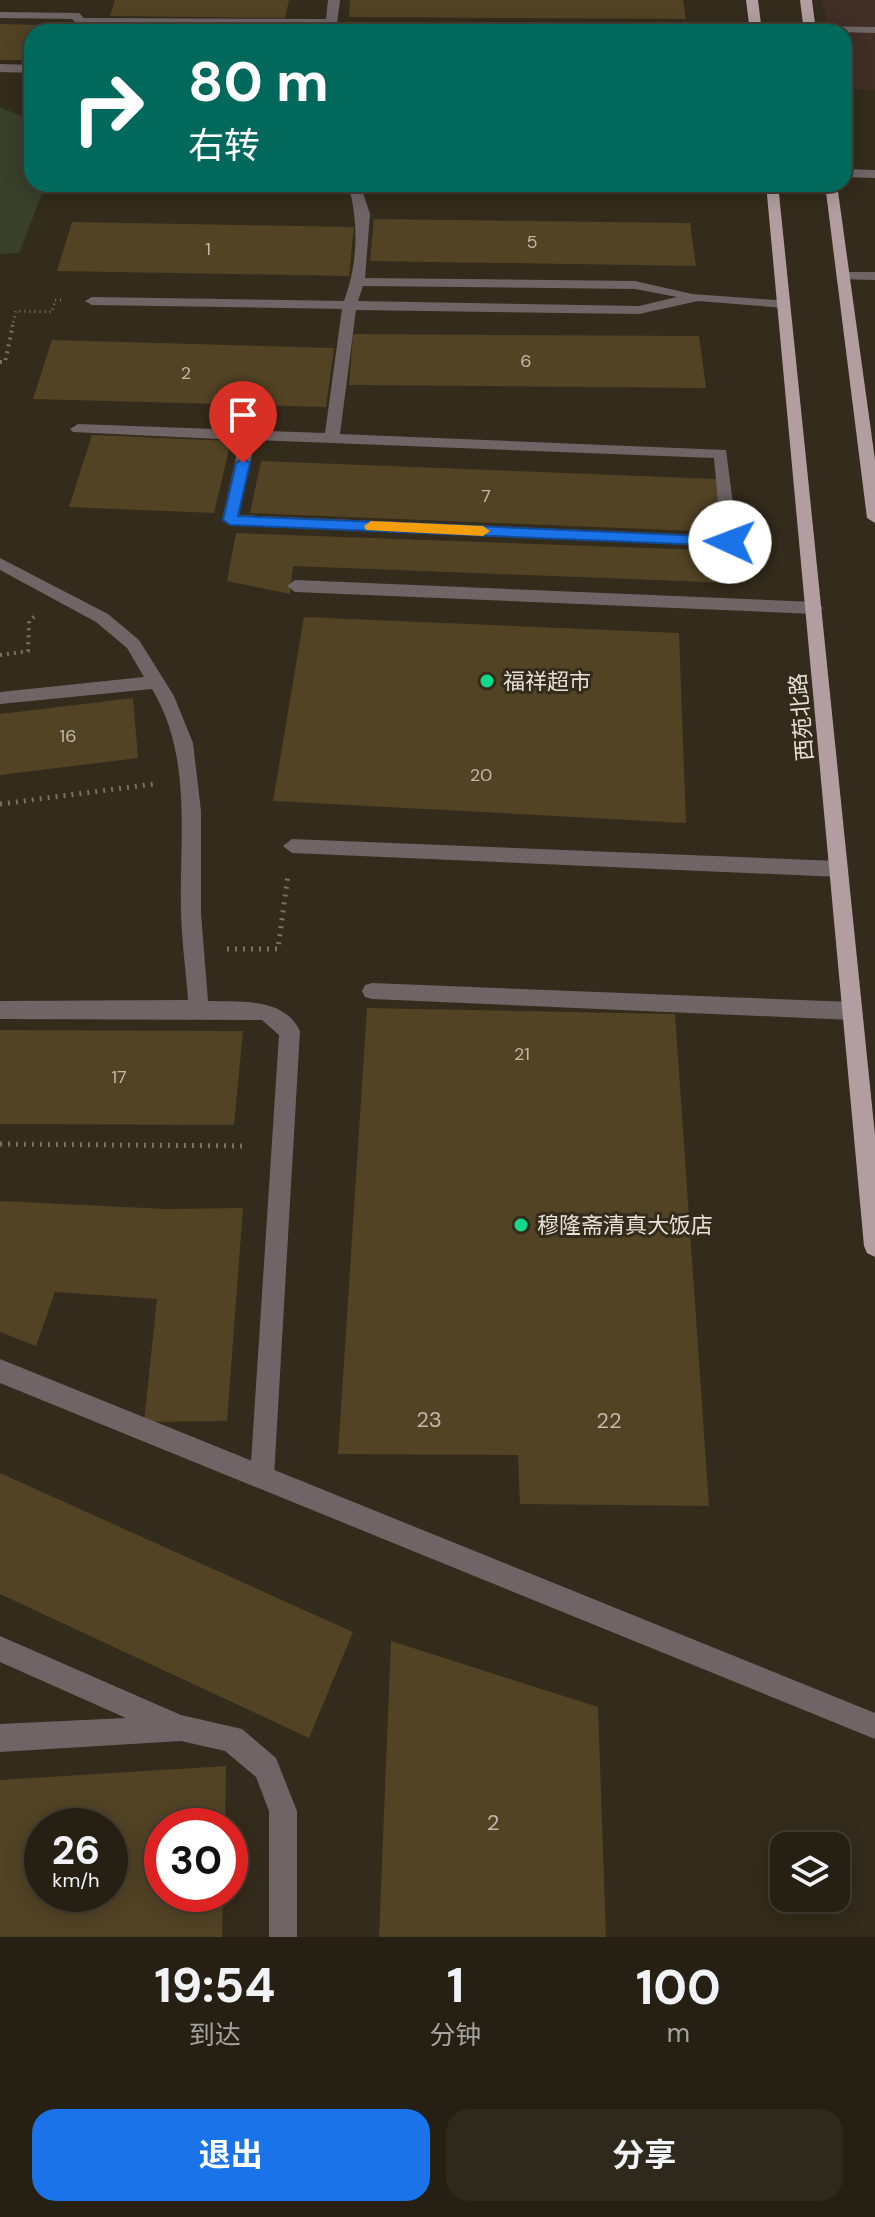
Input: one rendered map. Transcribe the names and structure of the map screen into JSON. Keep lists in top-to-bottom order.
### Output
{
  "streets": {
    "main road": ["西苑北路"]
  },
  "places": ["福祥超市", "穆隆斋清真大饭店"],
  "house_numbers": [
    "5",
    "1",
    "6",
    "2",
    "7",
    "16",
    "20",
    "21",
    "17",
    "23",
    "22",
    "2"
  ],
  "page": {
    "turn": ["80 m", "右转"],
    "speed": "26 km/h",
    "limit": "30",
    "eta": [
      "19:54",
      "到达",
      "1",
      "分钟",
      "100",
      "m"
    ],
    "buttons": ["退出", "分享"]
  }
}
